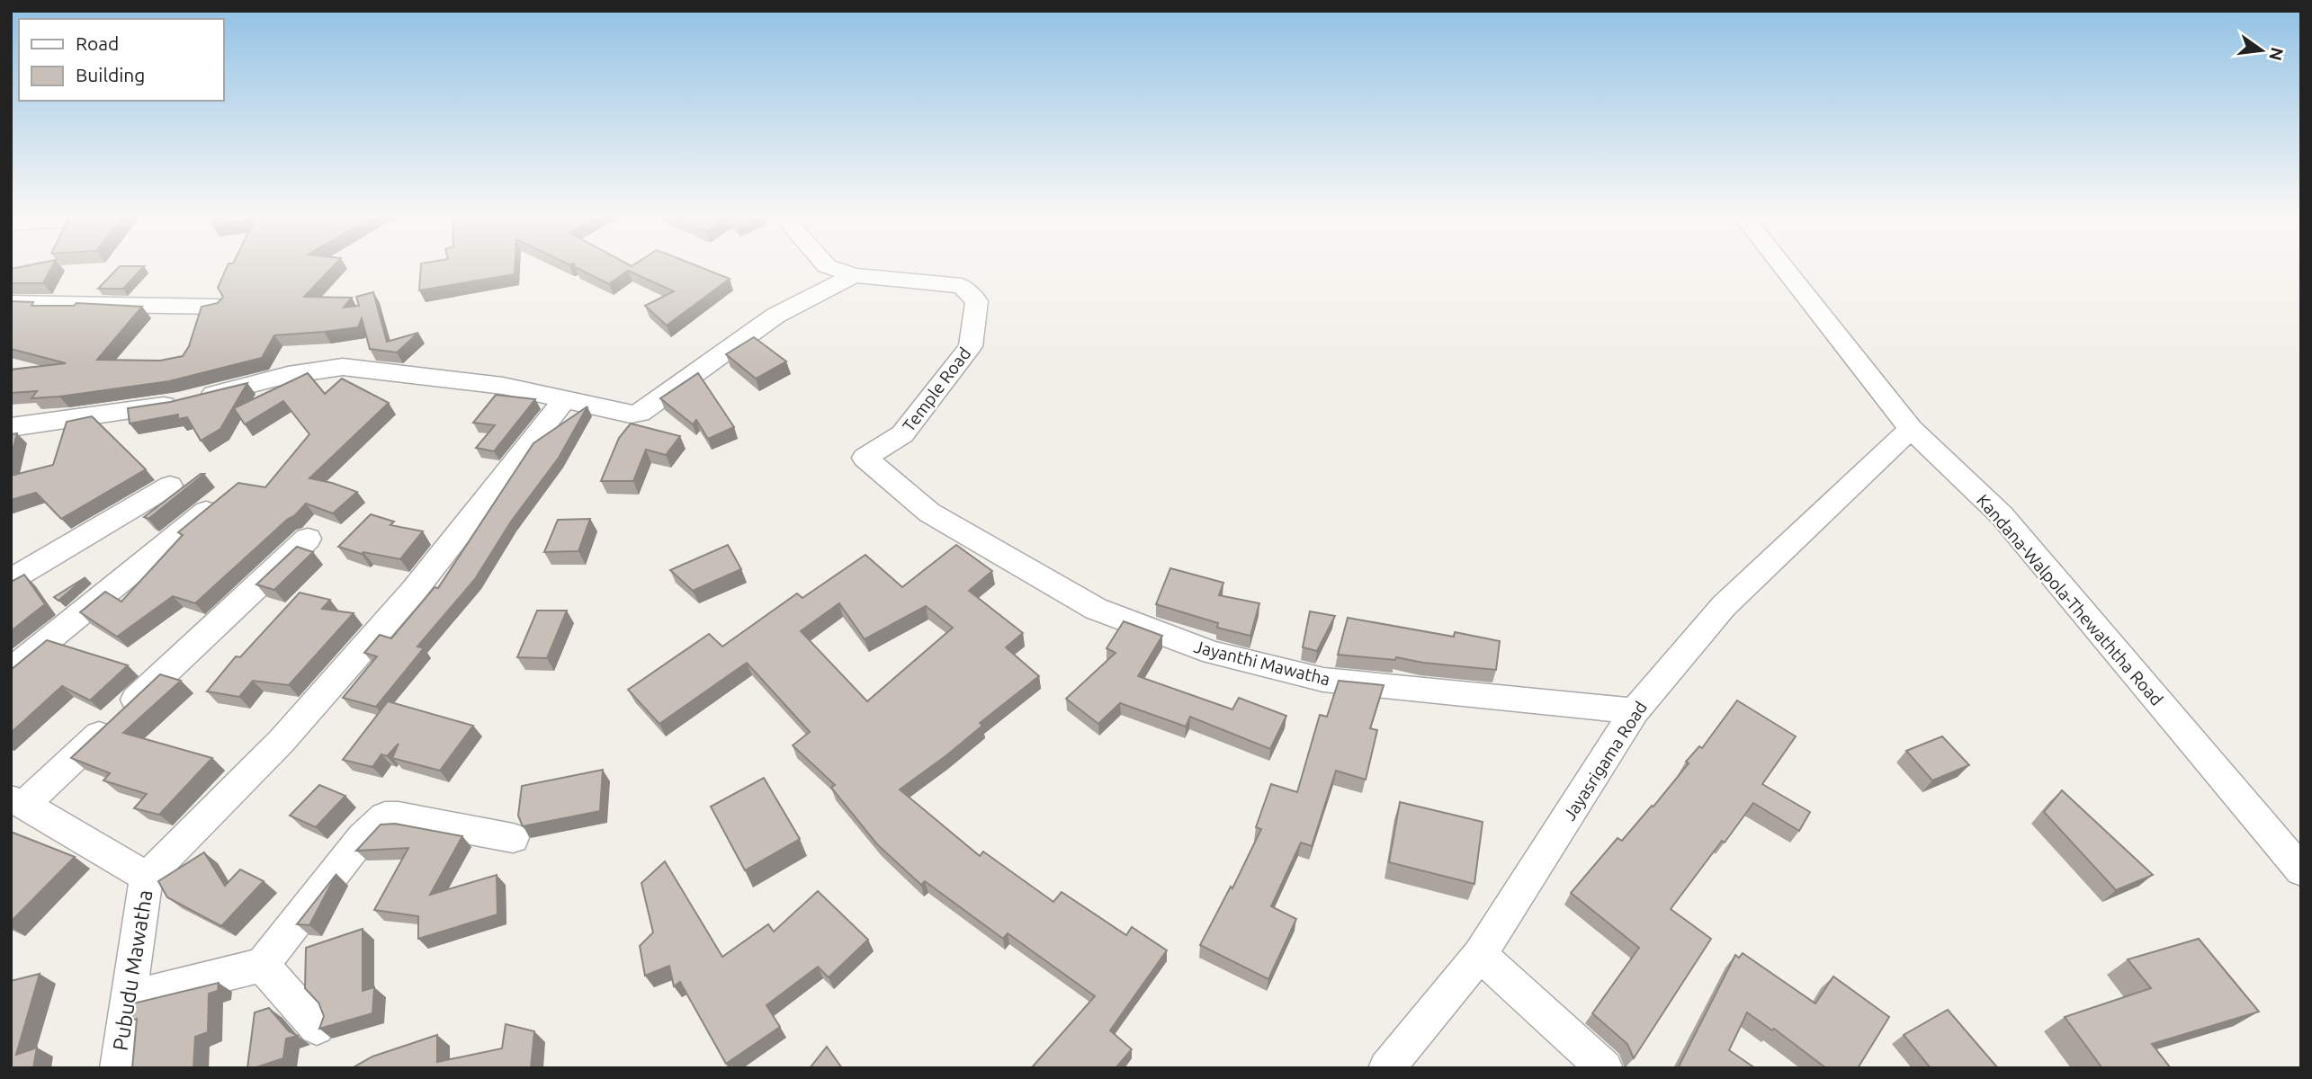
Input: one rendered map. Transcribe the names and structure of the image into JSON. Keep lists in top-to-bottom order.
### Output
{
  "streets": {
    "street": [
      "Temple Road",
      "Kandana-Walpola-Thewaththa Road",
      "Jayanthi Mawatha",
      "Jayasrigama Road",
      "Pubudu Mawatha"
    ]
  },
  "crossings": [
    ["Temple Road", "Jayanthi Mawatha"],
    ["Kandana-Walpola-Thewaththa Road", "Jayasrigama Road"],
    ["Jayanthi Mawatha", "Jayasrigama Road"]
  ],
  "legend": ["Road", "Building"],
  "north": "right"
}
